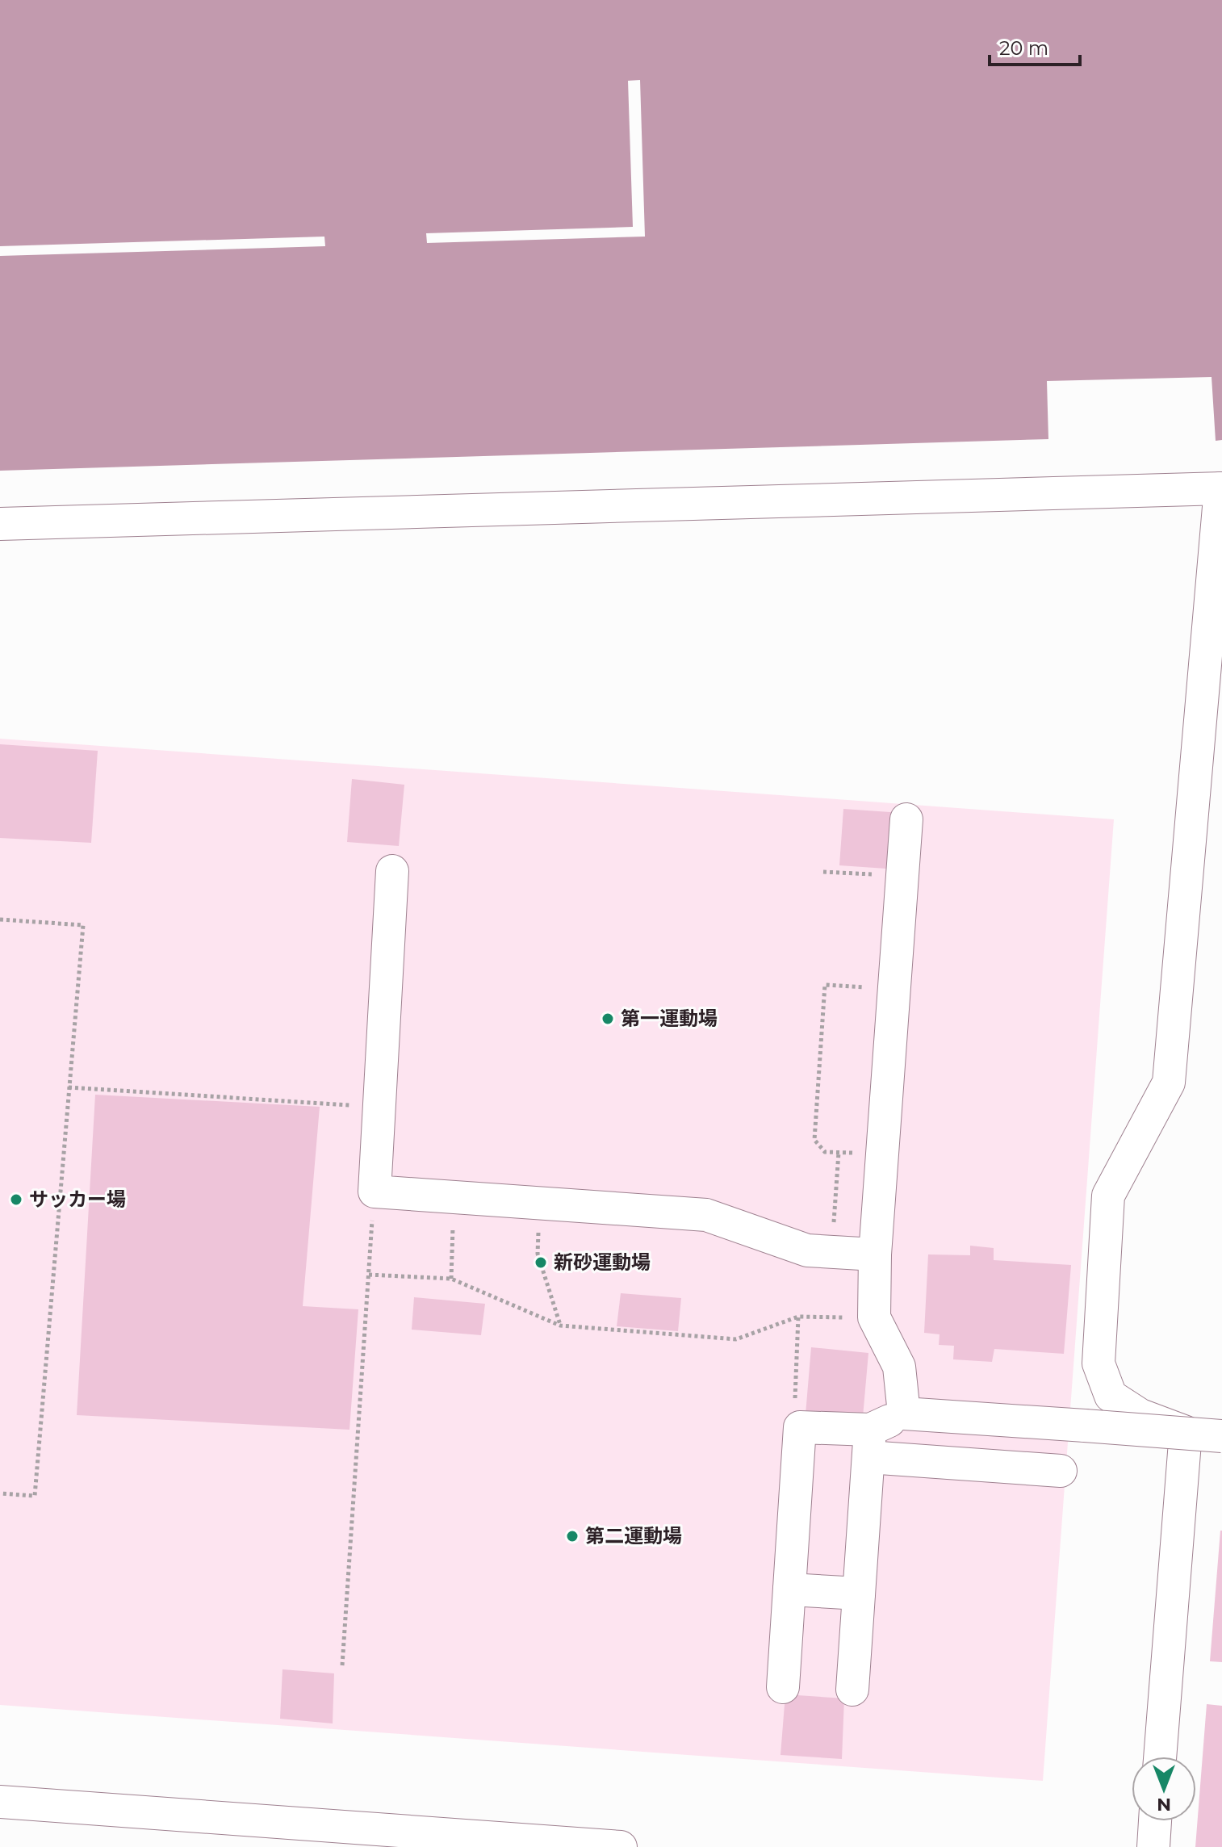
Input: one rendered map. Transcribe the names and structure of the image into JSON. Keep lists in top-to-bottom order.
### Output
{
  "places": [
    "第一運動場",
    "サッカー場",
    "新砂運動場",
    "第二運動場"
  ],
  "scale_bar": "20 m",
  "north": "bottom"
}
